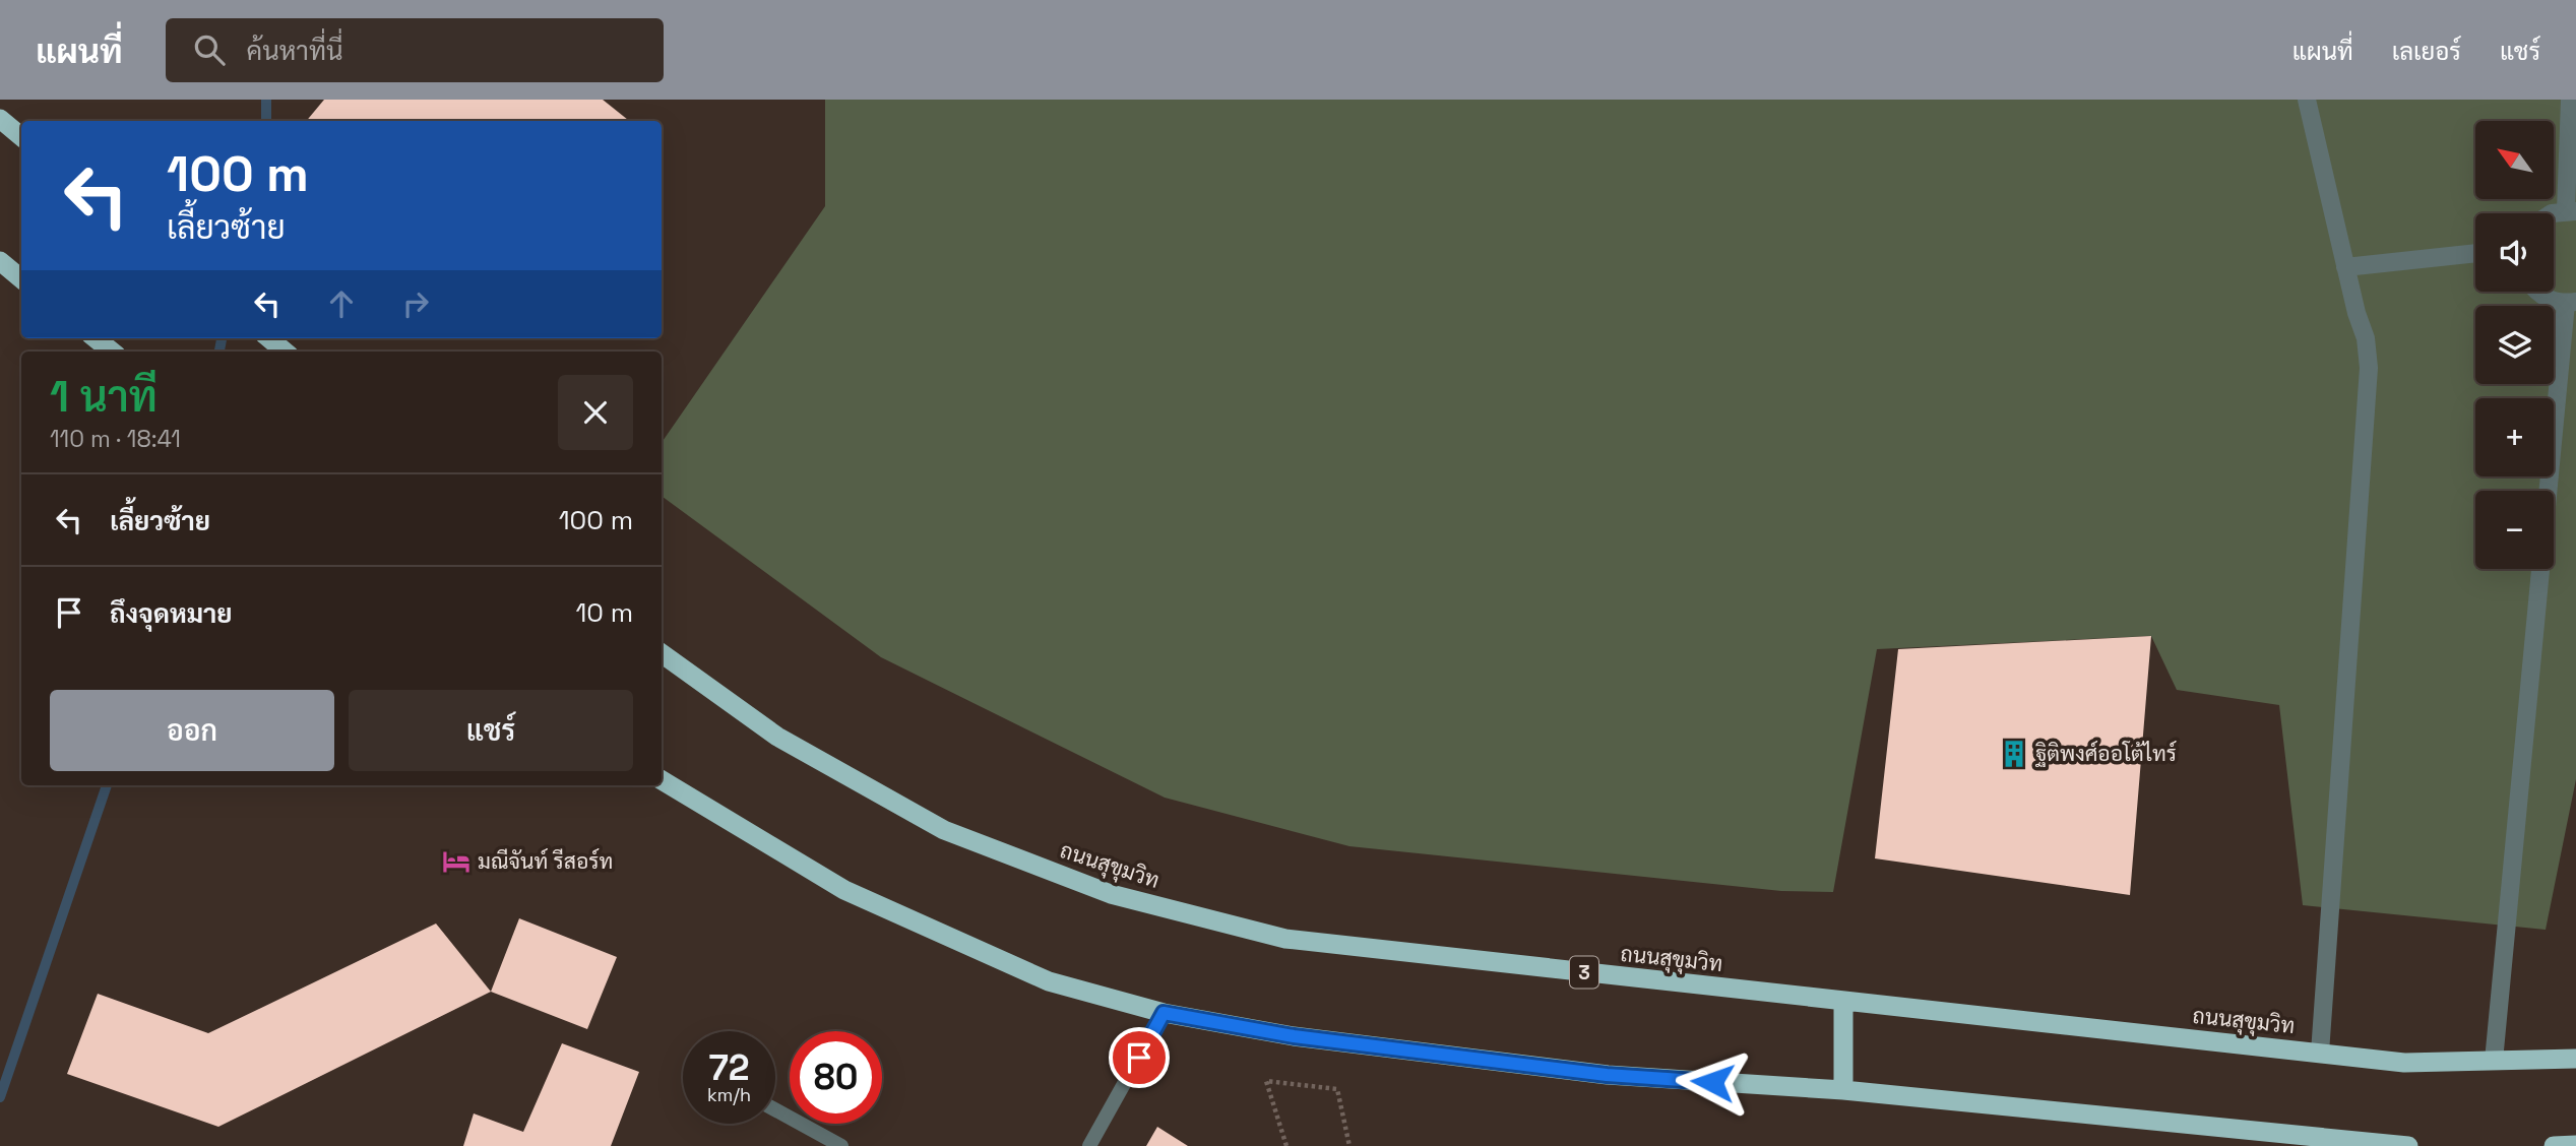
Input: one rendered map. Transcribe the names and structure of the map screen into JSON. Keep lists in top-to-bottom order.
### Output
{
  "streets": {
    "highway": ["ถนนสุขุมวิท", "3"]
  },
  "places": {
    "building": ["ฐิติพงศ์ออโต้ไทร์"],
    "hotel": ["มณีจันท์ รีสอร์ท"]
  },
  "north": "top left",
  "page": {
    "header": "แผนที่",
    "search": "ค้นหาที่นี่",
    "nav": ["แผนที่", "เลเยอร์", "แชร์"],
    "map_buttons": ["+", "−"],
    "turn": ["100 m", "เลี้ยวซ้าย"],
    "heading": ["1 นาที", "110 m · 18:41"],
    "list": [
      {
        "name": "เลี้ยวซ้าย",
        "value": "100 m"
      },
      {
        "name": "ถึงจุดหมาย",
        "value": "10 m"
      }
    ],
    "buttons": ["ออก", "แชร์"],
    "speed": "72 km/h",
    "limit": "80"
  }
}
